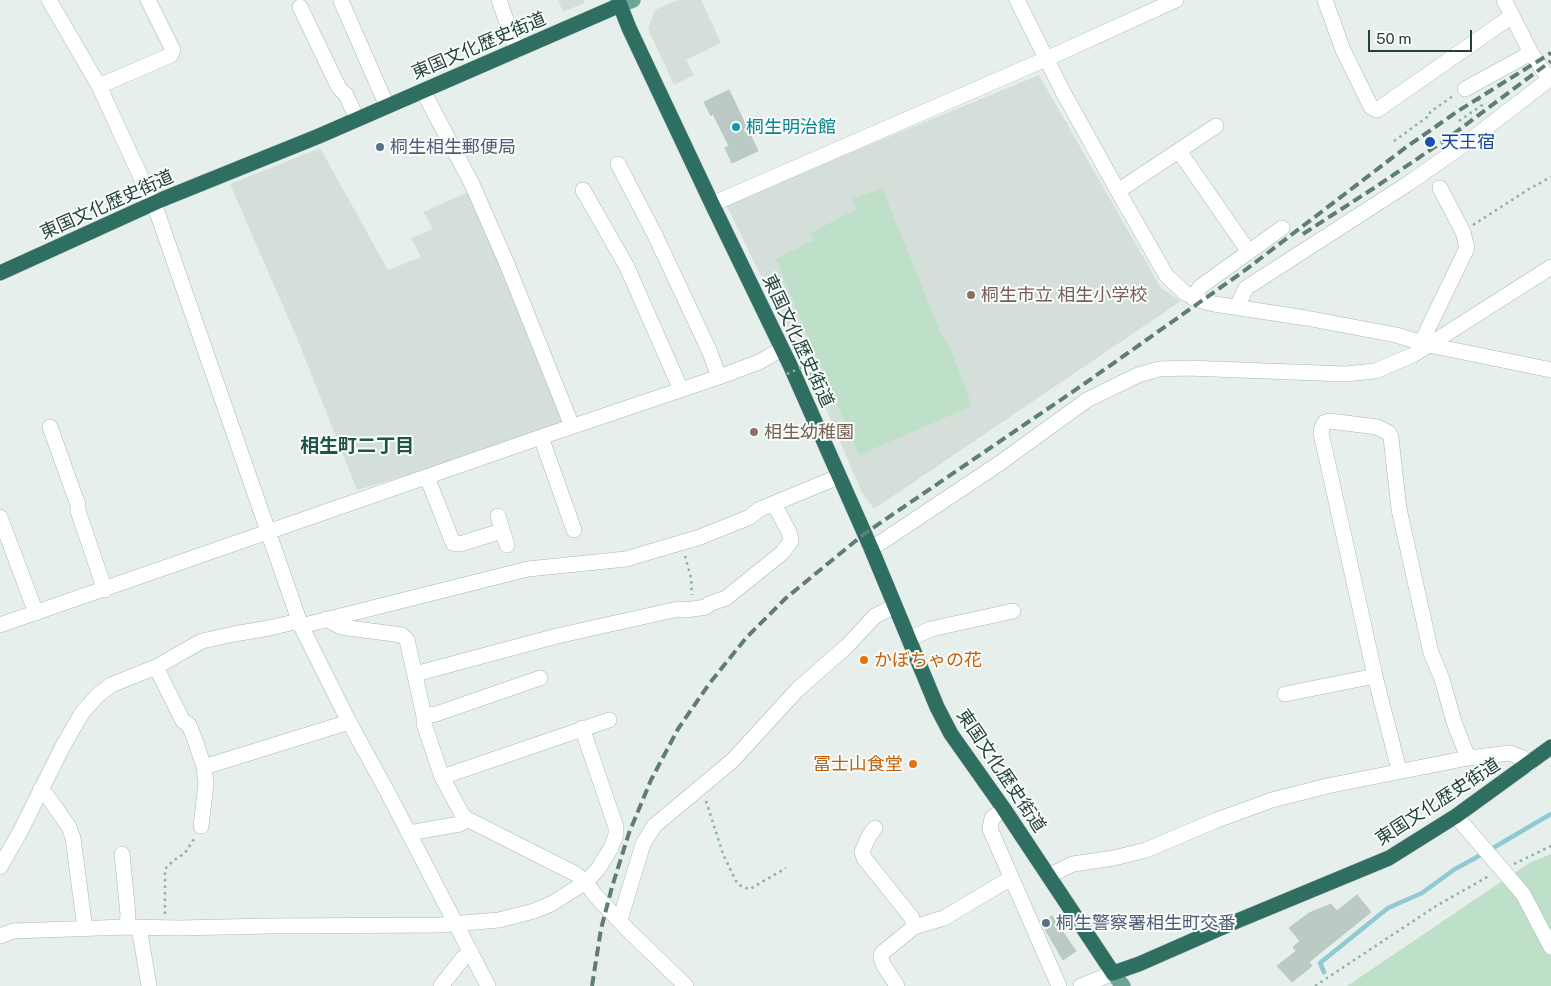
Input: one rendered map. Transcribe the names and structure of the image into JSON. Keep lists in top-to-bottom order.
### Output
{
  "streets": {
    "highway": ["東国文化歴史街道"]
  },
  "districts": ["相生町二丁目"],
  "places": [
    "桐生明治館",
    "天王宿",
    "桐生相生郵便局",
    "桐生市立 相生小学校",
    "相生幼稚園",
    "かぼちゃの花",
    "冨士山食堂",
    "桐生警察署相生町交番"
  ],
  "scale_bar": "50 m"
}
